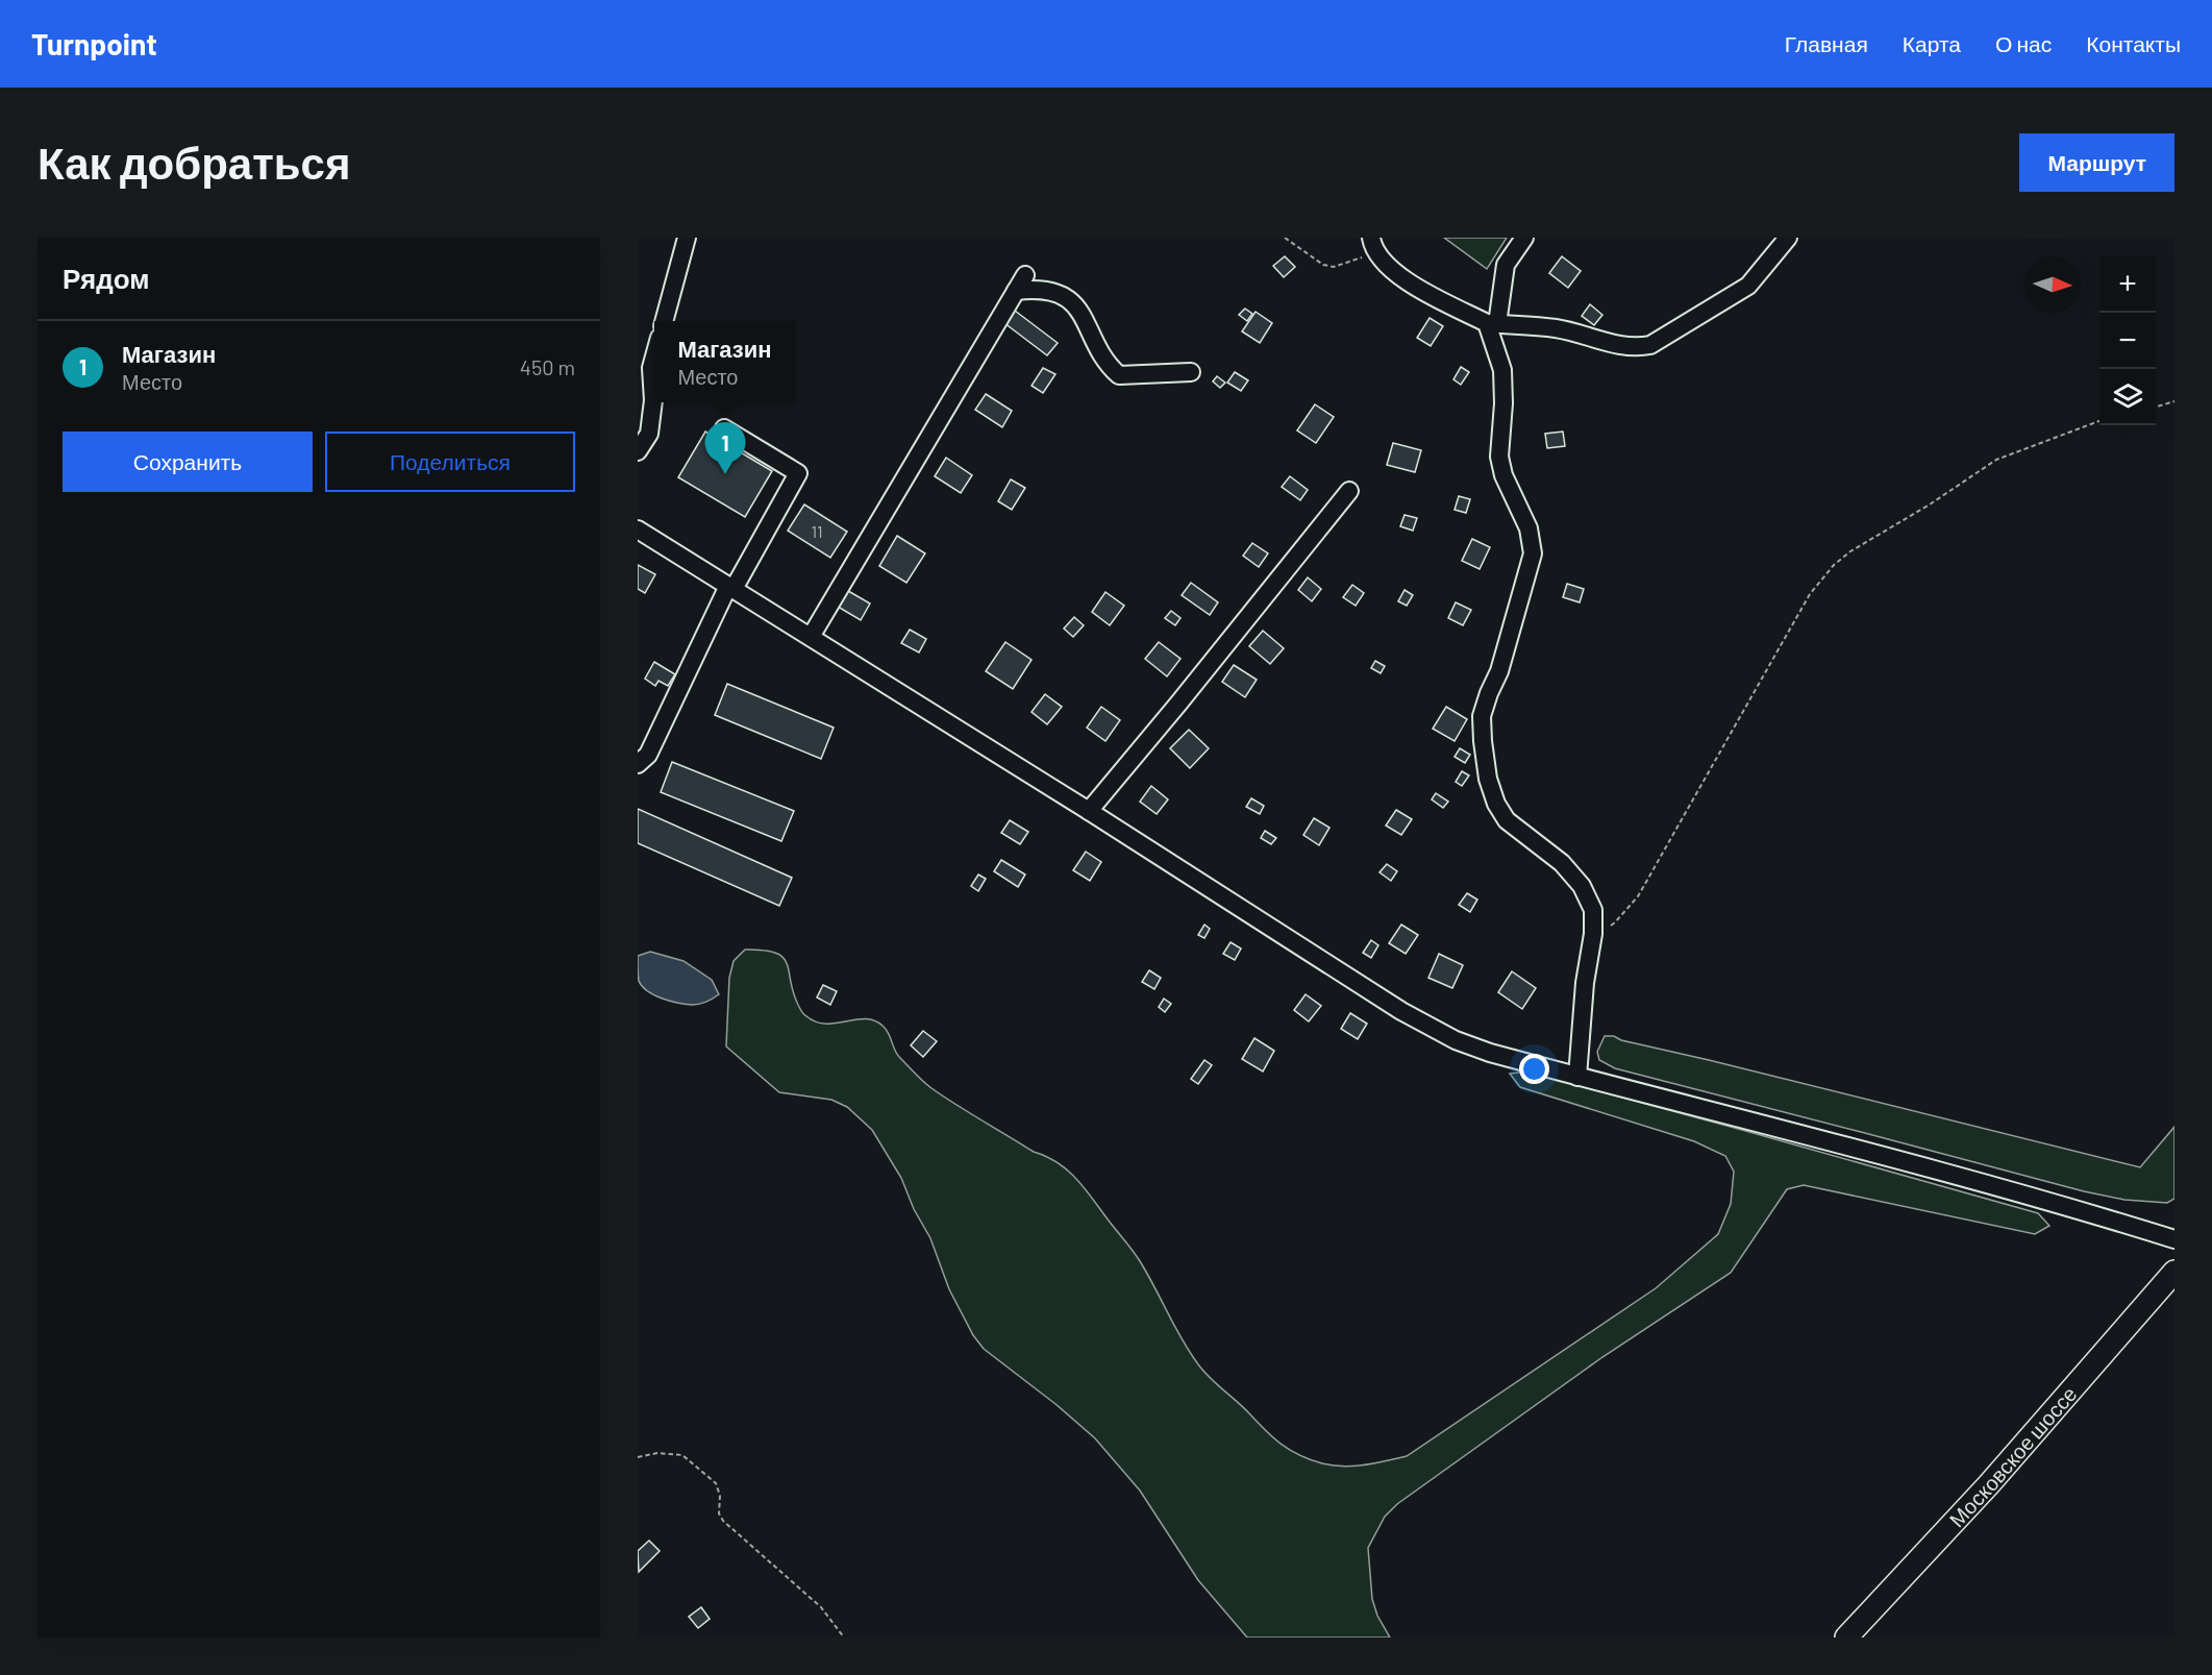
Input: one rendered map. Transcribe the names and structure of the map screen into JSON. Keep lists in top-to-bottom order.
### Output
{
  "streets": {
    "main road": ["Московское шоссе"]
  },
  "house_numbers": ["11"],
  "north": "right",
  "page": {
    "header": "Turnpoint",
    "nav": [
      "Главная",
      "Карта",
      "О нас",
      "Контакты"
    ],
    "buttons": [
      "Маршрут",
      ["Сохранить", "Поделиться"]
    ],
    "title": "Как добраться",
    "heading": "Рядом",
    "map_buttons": ["+", "−"],
    "list": [
      {
        "mark": "1",
        "name": "Магазин",
        "note": "Место",
        "value": "450 m"
      }
    ],
    "popup": ["Магазин", "Место"],
    "pins": "1"
  }
}
